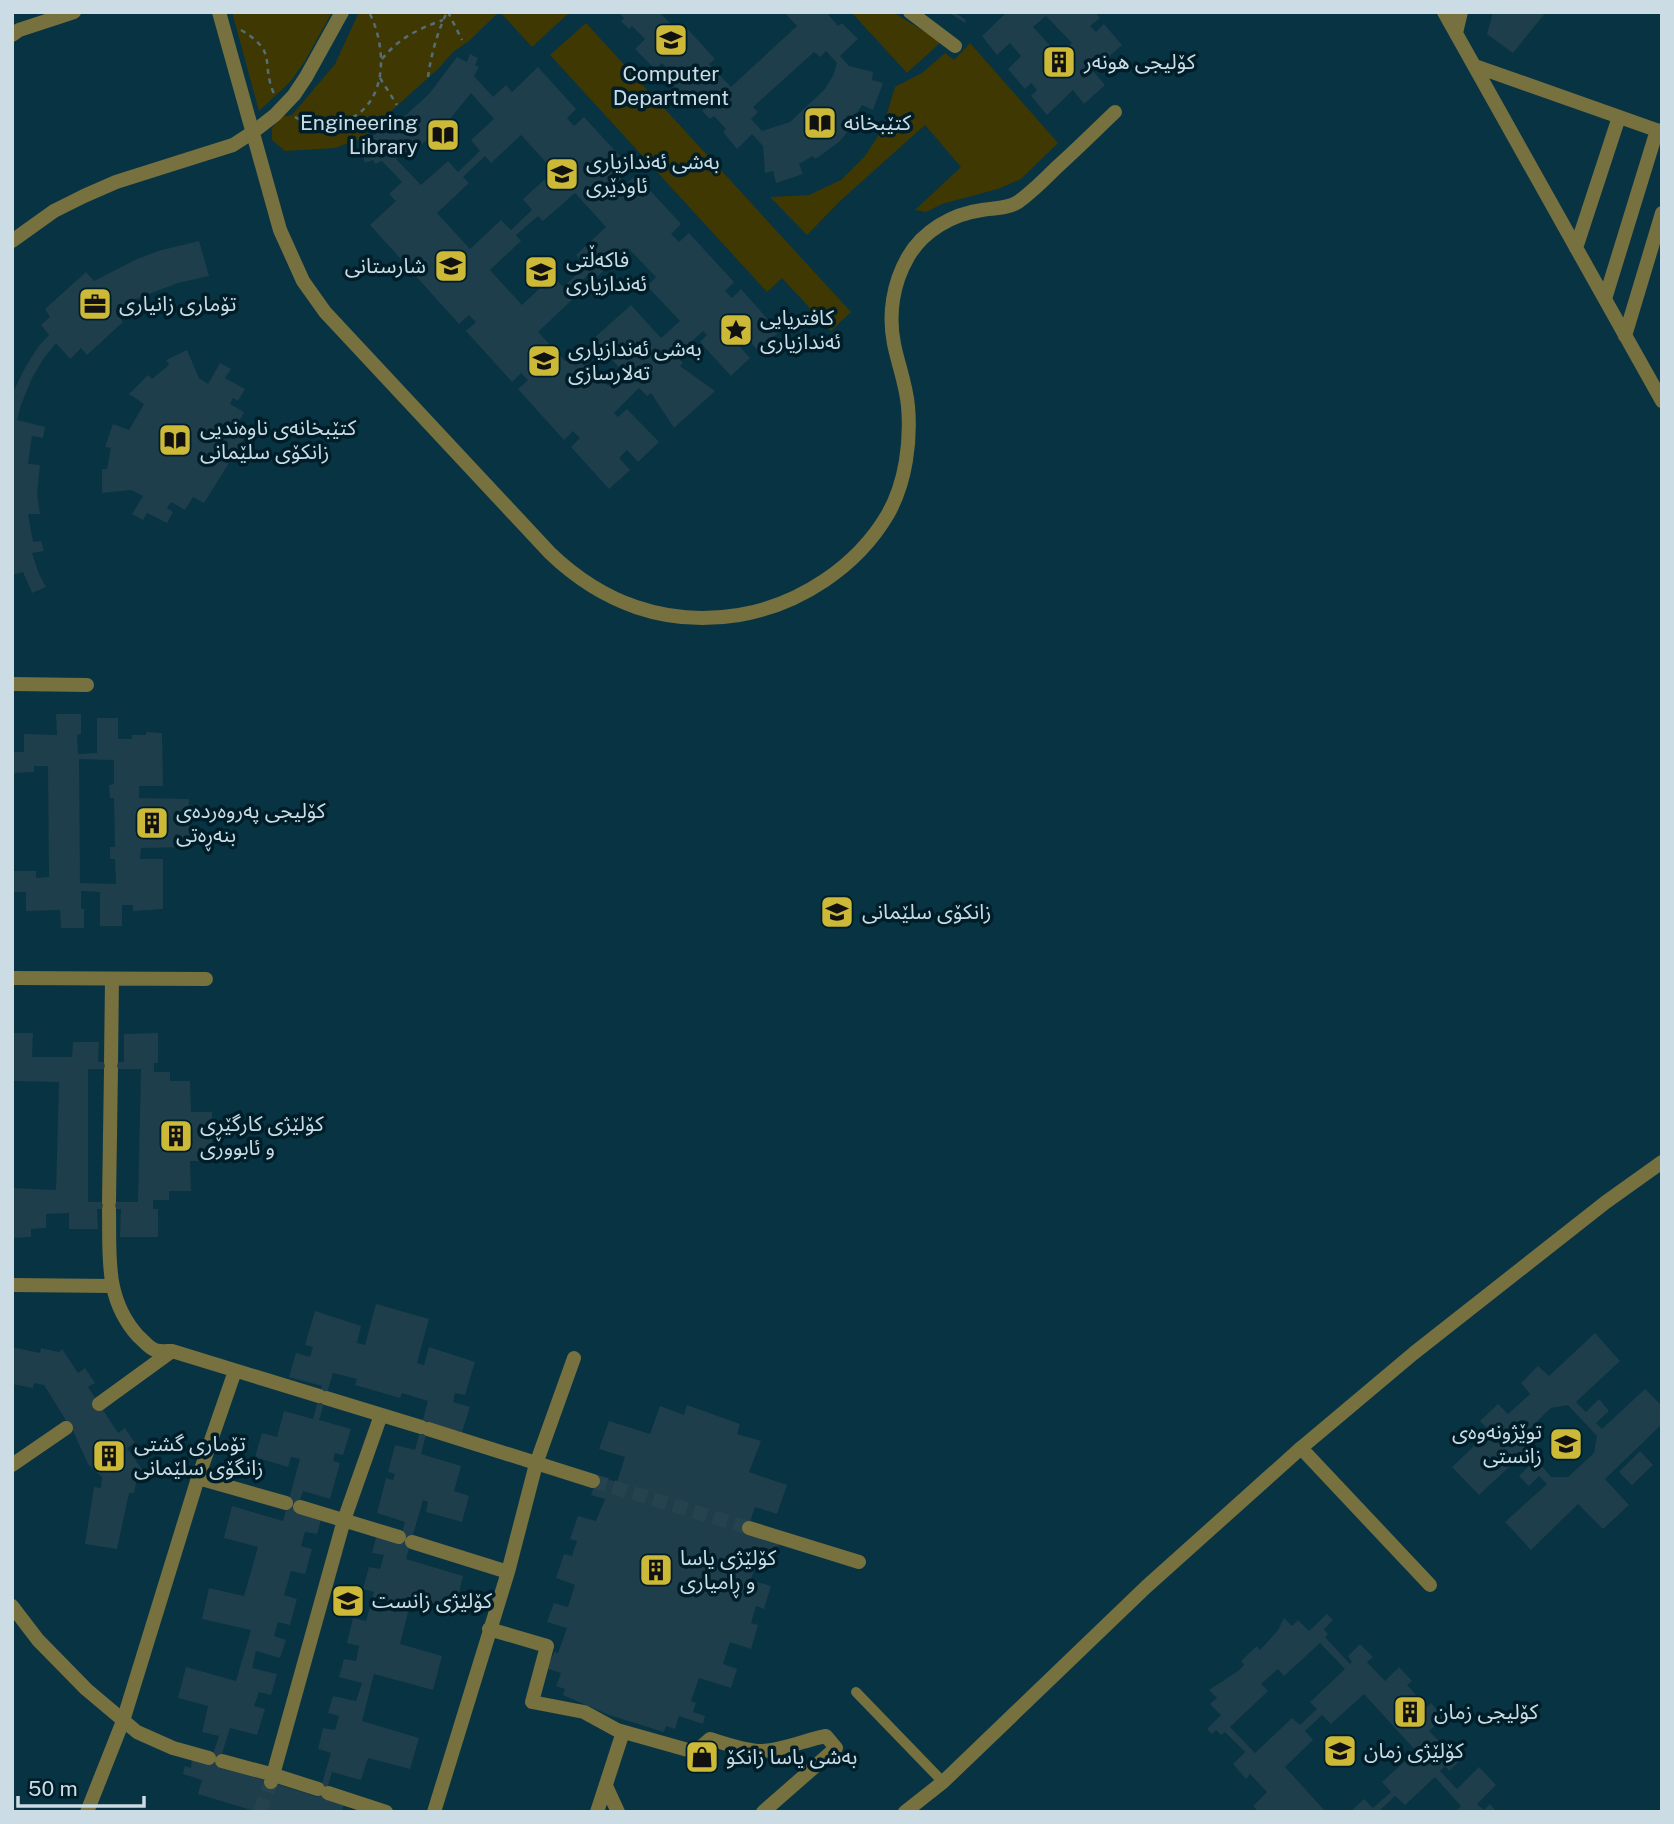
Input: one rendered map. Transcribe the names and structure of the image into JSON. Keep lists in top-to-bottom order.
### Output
{
  "places": {
    "school or university": [
      "Computer Department",
      "بەشی ئەندازیاری ئاودێری",
      "شارستانی",
      "فاکەڵتی ئەندازیاری",
      "بەشی ئەندازیاری تەلارسازی",
      "زانکۆی سلێمانی",
      "توێژونەوەی زانستی",
      "کۆلێژی زانست",
      "کۆلێژی زمان"
    ],
    "building": [
      "کۆلیجی هونەر",
      "کۆلیجی پەروەردەی بنەڕەتی",
      "كۆلێژی كارگێڕی و ئابووری",
      "تۆماری گشتی زانگۆی سلێمانی",
      "کۆلێژی یاسا و ڕامیاری",
      "کۆلیجی زمان"
    ],
    "library": ["کتێبخانە", "Engineering Library", "کتێبخانەی ناوەندیی زانکۆی سلێمانی"],
    "office": ["تۆماری زانیاری"],
    "place": ["کافتریایی ئەندازیاری"],
    "shop": ["بەشی یاسا زانکۆ"]
  },
  "scale_bar": "50 m"
}
